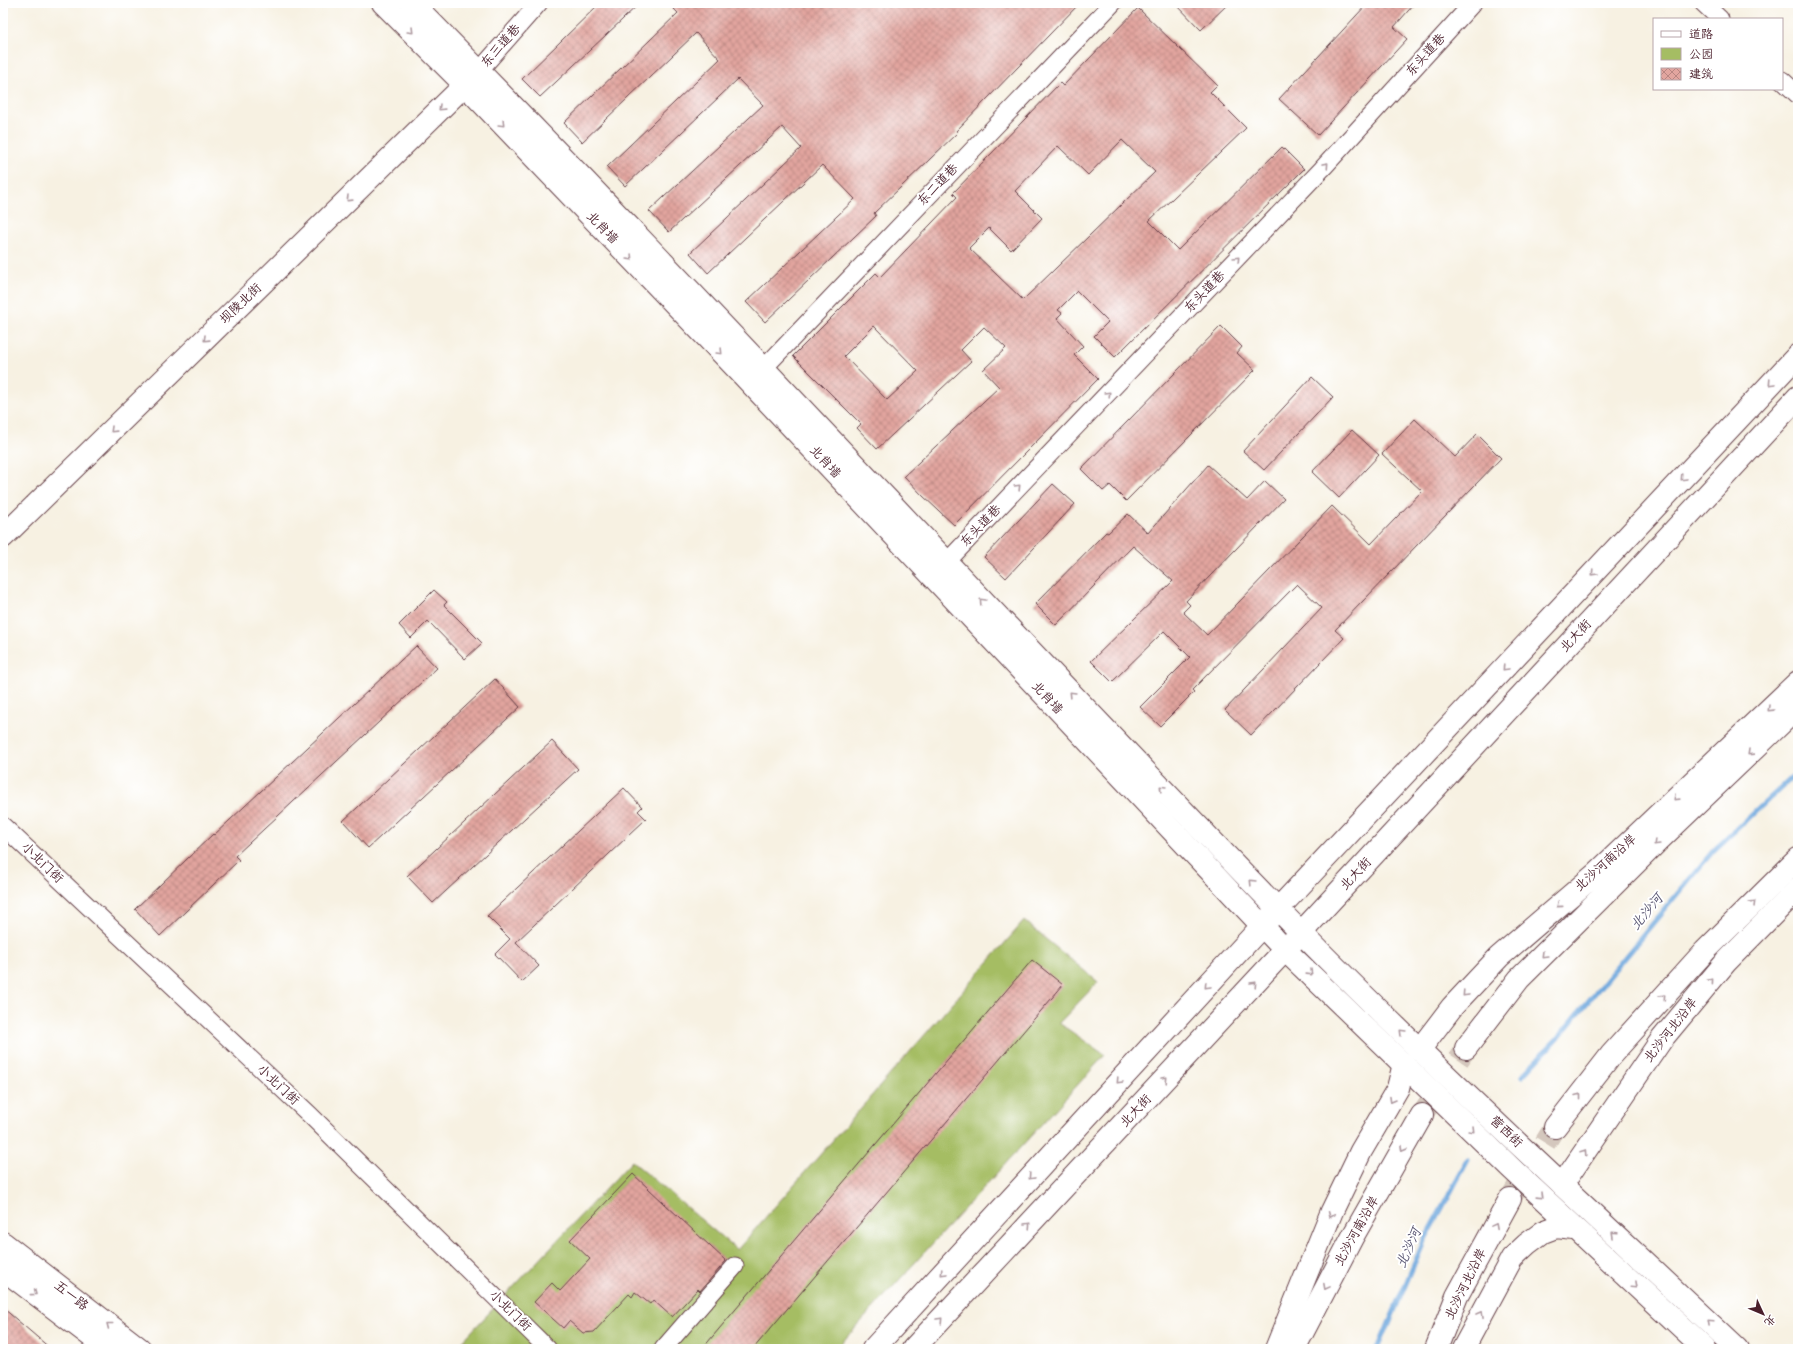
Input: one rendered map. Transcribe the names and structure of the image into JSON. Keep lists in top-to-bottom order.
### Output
{
  "streets": {
    "street": [
      "东三道巷",
      "东头道巷",
      "东二道巷",
      "北肖墙",
      "坝陵北街",
      "北大街",
      "小北门街",
      "北沙河南沿岸",
      "北沙河北沿岸",
      "营西街",
      "五一路"
    ]
  },
  "crossings": [
    ["东三道巷", "北肖墙"],
    ["东三道巷", "坝陵北街"],
    ["东头道巷", "北肖墙"],
    ["东头道巷", "营西街"],
    ["北肖墙", "坝陵北街"],
    ["北肖墙", "营西街"],
    ["北大街", "营西街"],
    ["北沙河南沿岸", "营西街"],
    ["北沙河北沿岸", "营西街"]
  ],
  "one_way": ["东头道巷", "坝陵北街"],
  "water": ["北沙河"],
  "legend": ["道路", "公园", "建筑"],
  "north": "bottom right"
}
